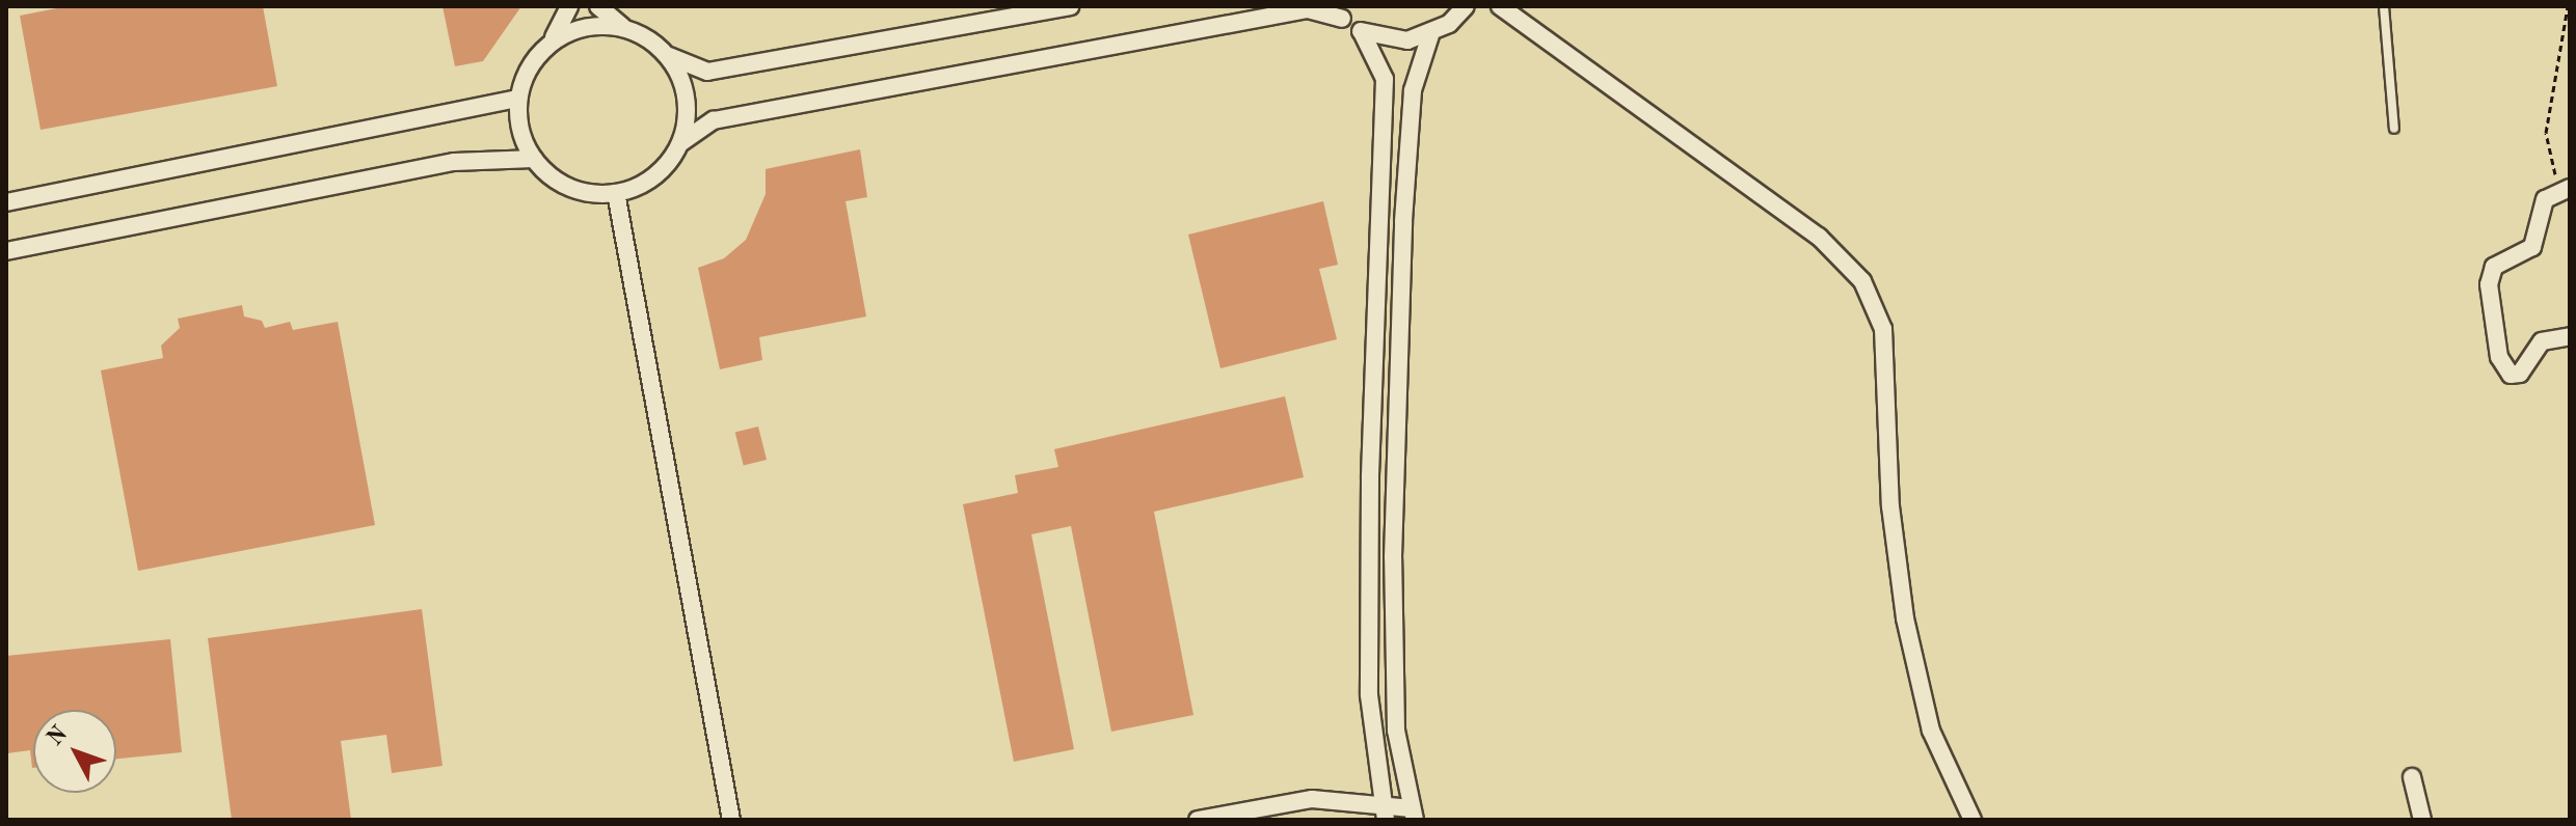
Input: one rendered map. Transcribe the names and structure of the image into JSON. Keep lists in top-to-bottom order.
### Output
{
  "north": "top left"
}
